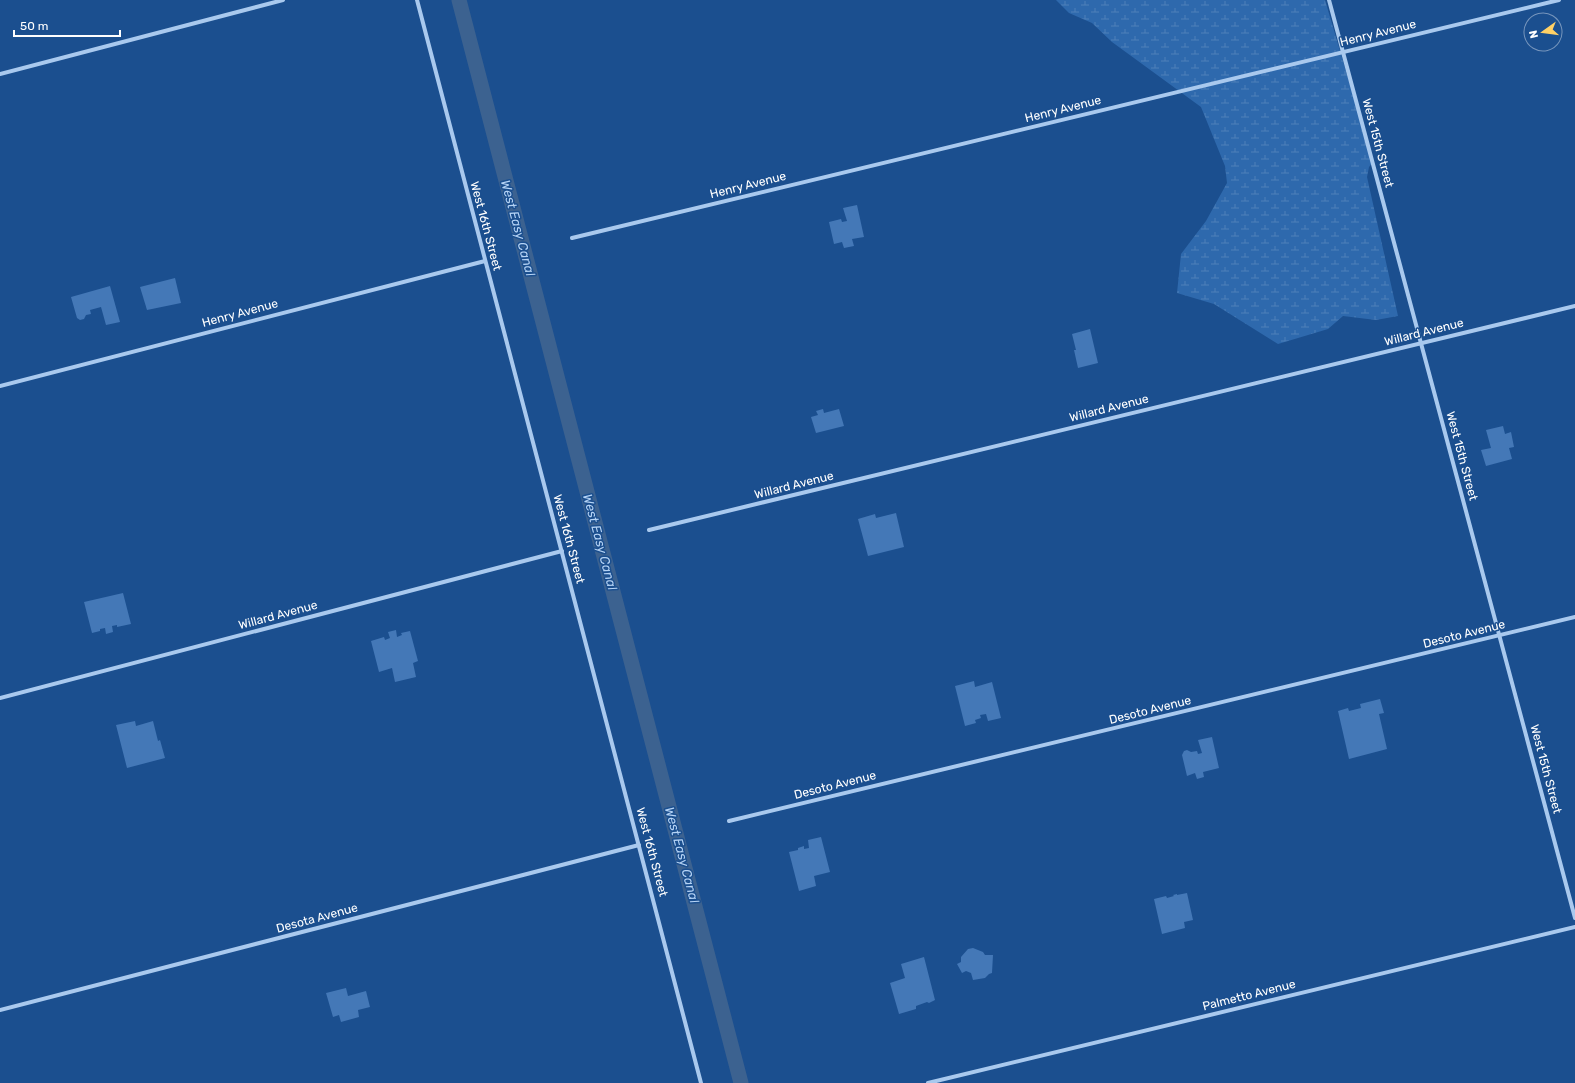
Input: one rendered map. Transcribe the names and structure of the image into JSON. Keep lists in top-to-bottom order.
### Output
{
  "streets": {
    "street": [
      "Henry Avenue",
      "West 15th Street",
      "West 16th Street",
      "Willard Avenue",
      "Desoto Avenue",
      "Desota Avenue",
      "Palmetto Avenue"
    ]
  },
  "crossings": [
    ["Henry Avenue", "West 15th Street"],
    ["Henry Avenue", "West 16th Street"],
    ["West 15th Street", "Willard Avenue"],
    ["West 15th Street", "Desoto Avenue"],
    ["West 16th Street", "Willard Avenue"],
    ["West 16th Street", "Desota Avenue"]
  ],
  "water": ["West Easy Canal"],
  "scale_bar": "50 m",
  "north": "left"
}
